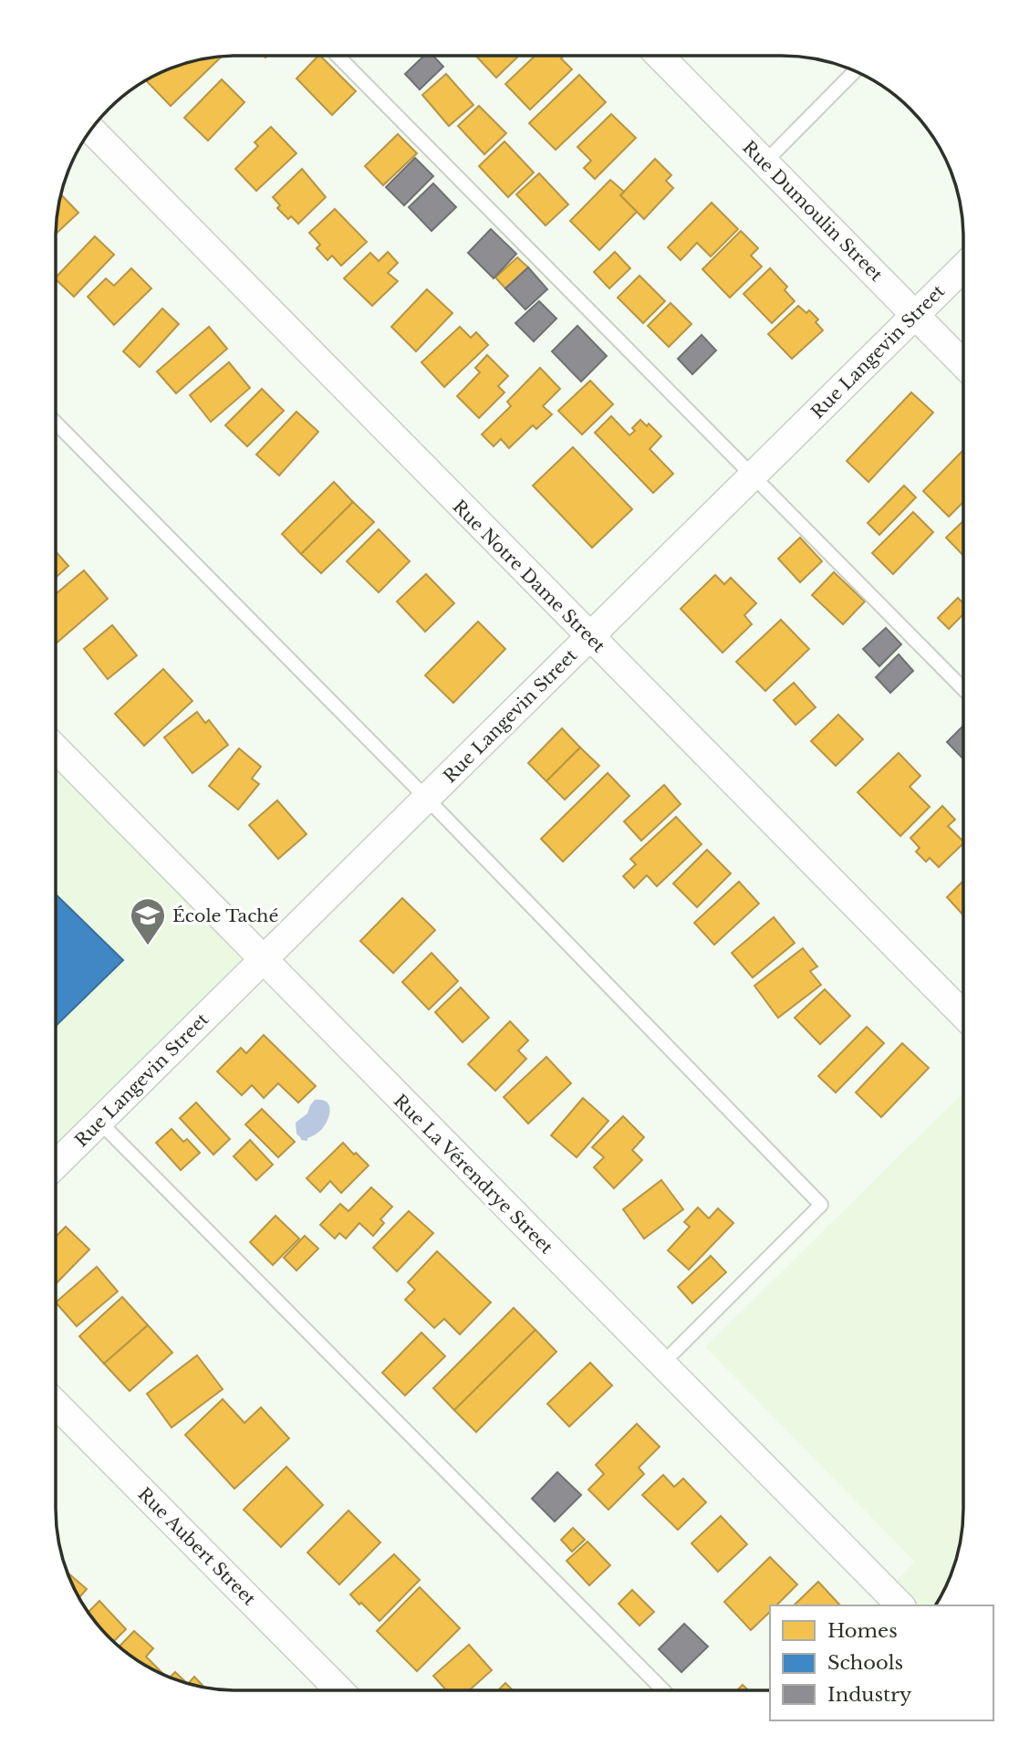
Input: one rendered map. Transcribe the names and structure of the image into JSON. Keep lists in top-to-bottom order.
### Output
{
  "streets": {
    "street": [
      "Rue Dumoulin Street",
      "Rue Langevin Street",
      "Rue Notre Dame Street",
      "Rue La Vérendrye Street",
      "Rue Aubert Street"
    ]
  },
  "crossings": [
    ["Rue Dumoulin Street", "Rue Langevin Street"],
    ["Rue Langevin Street", "Rue Notre Dame Street"],
    ["Rue Langevin Street", "Rue La Vérendrye Street"]
  ],
  "places": {
    "school or university": ["École Taché"]
  },
  "legend": ["Homes", "Schools", "Industry"]
}
